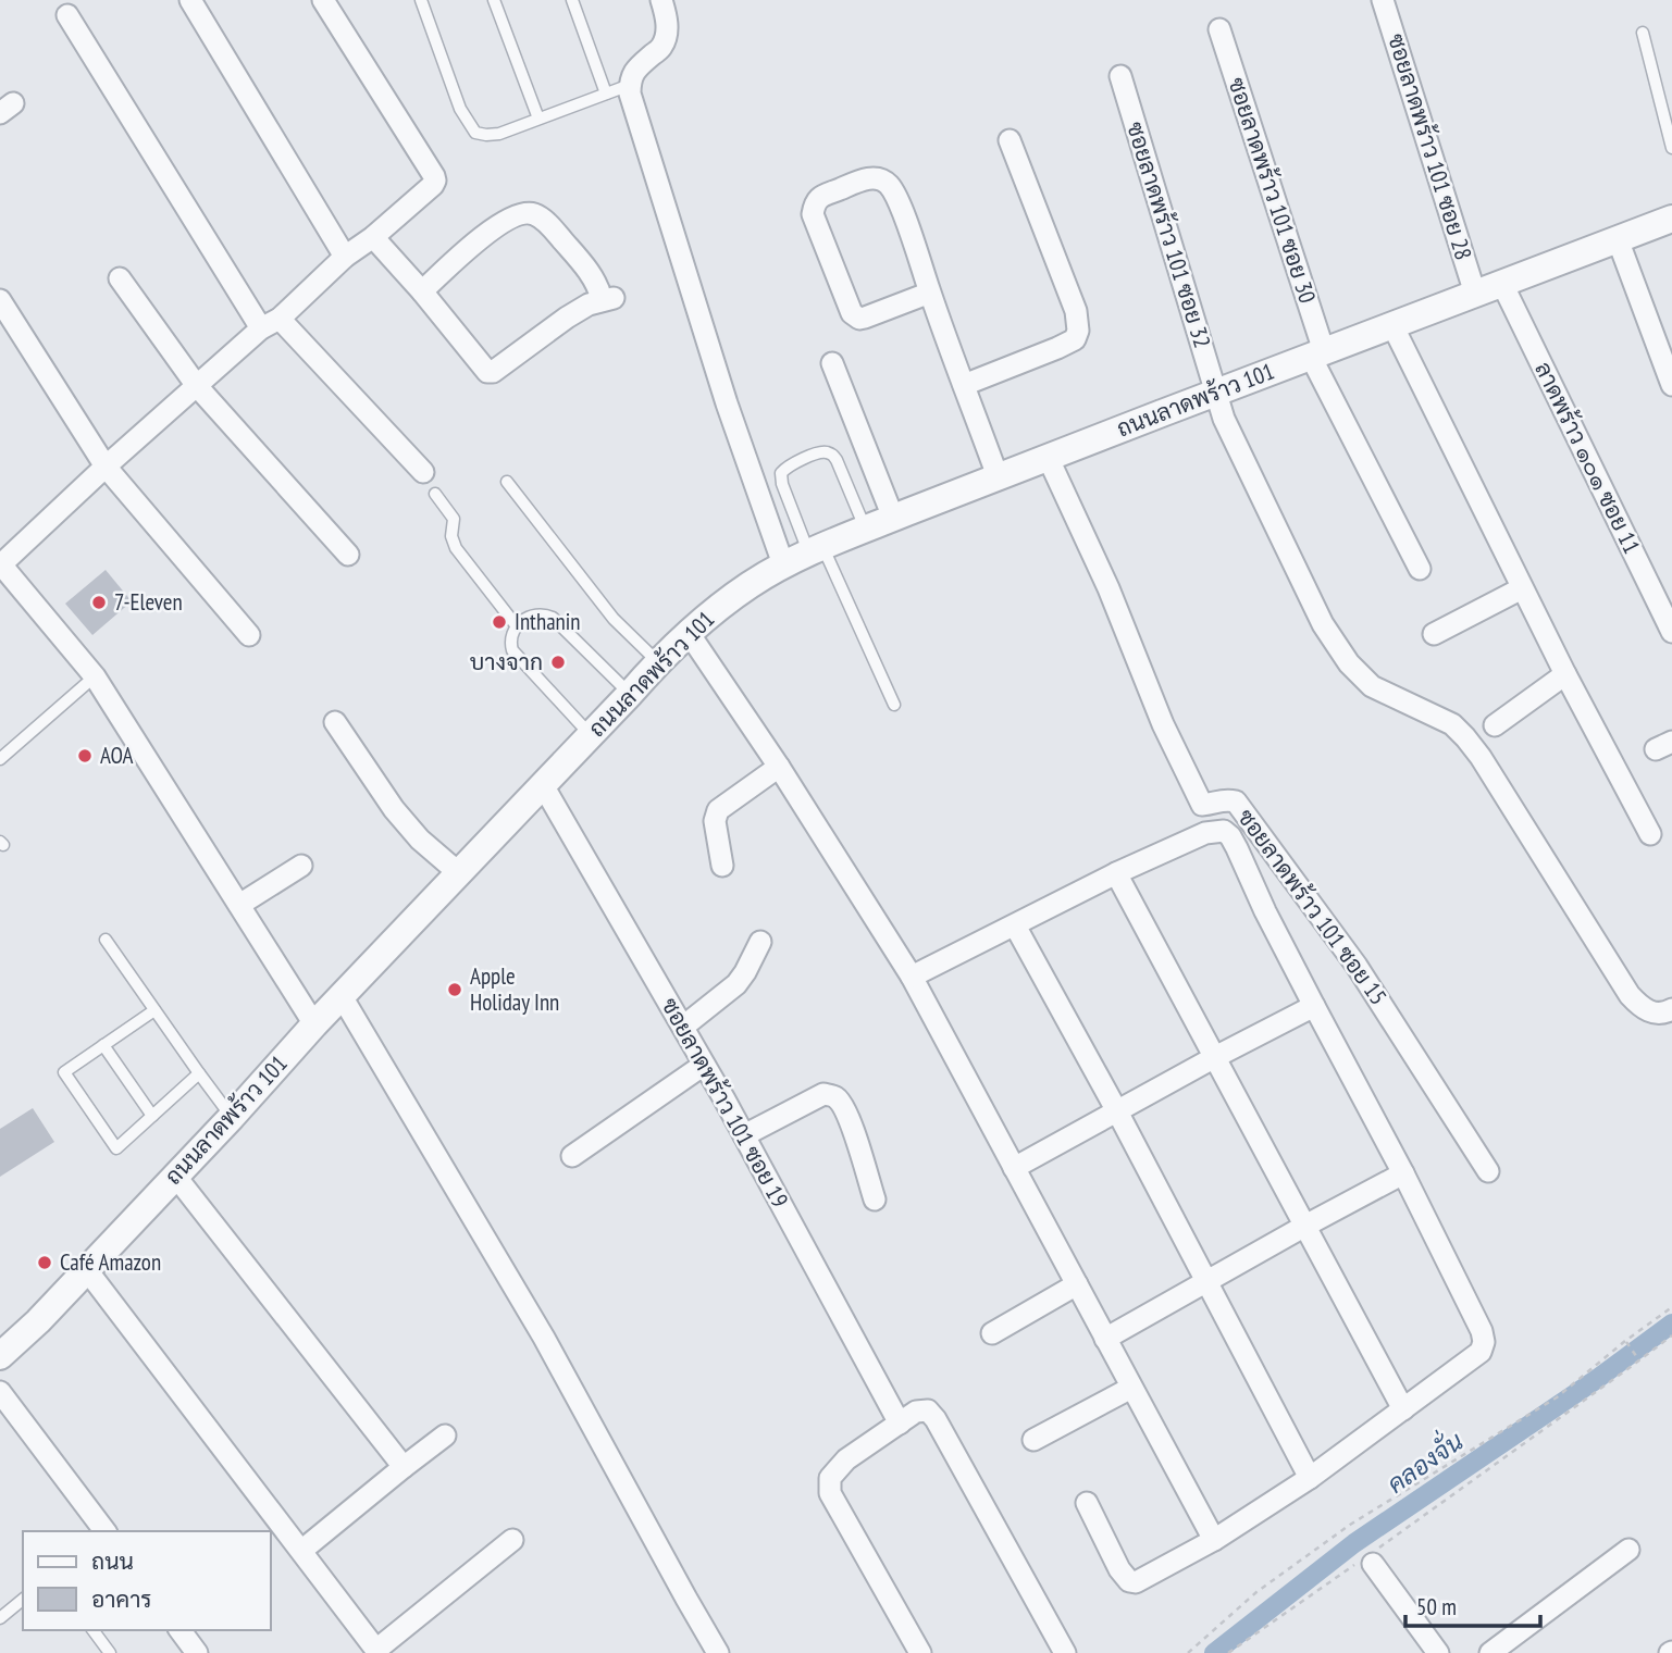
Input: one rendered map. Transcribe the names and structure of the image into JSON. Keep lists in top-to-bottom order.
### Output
{
  "streets": {
    "street": [
      "ซอยลาดพร้าว 101 ซอย 28",
      "ซอยลาดพร้าว 101 ซอย 30",
      "ซอยลาดพร้าว 101 ซอย 32",
      "ถนนลาดพร้าว 101",
      "ลาดพร้าว ๑๐๑ ซอย 11",
      "ซอยลาดพร้าว 101 ซอย 15",
      "ซอยลาดพร้าว 101 ซอย 19"
    ]
  },
  "crossings": [
    ["ซอยลาดพร้าว 101 ซอย 28", "ถนนลาดพร้าว 101"],
    ["ซอยลาดพร้าว 101 ซอย 30", "ถนนลาดพร้าว 101"],
    ["ซอยลาดพร้าว 101 ซอย 32", "ถนนลาดพร้าว 101"],
    ["ถนนลาดพร้าว 101", "ลาดพร้าว ๑๐๑ ซอย 11"],
    ["ถนนลาดพร้าว 101", "ซอยลาดพร้าว 101 ซอย 15"],
    ["ถนนลาดพร้าว 101", "ซอยลาดพร้าว 101 ซอย 19"]
  ],
  "water": ["คลองจั่น"],
  "places": [
    "7-Eleven",
    "Inthanin",
    "บางจาก",
    "AOA",
    "Apple Holiday Inn",
    "Café Amazon"
  ],
  "legend": ["ถนน", "อาคาร"],
  "scale_bar": "50 m"
}
